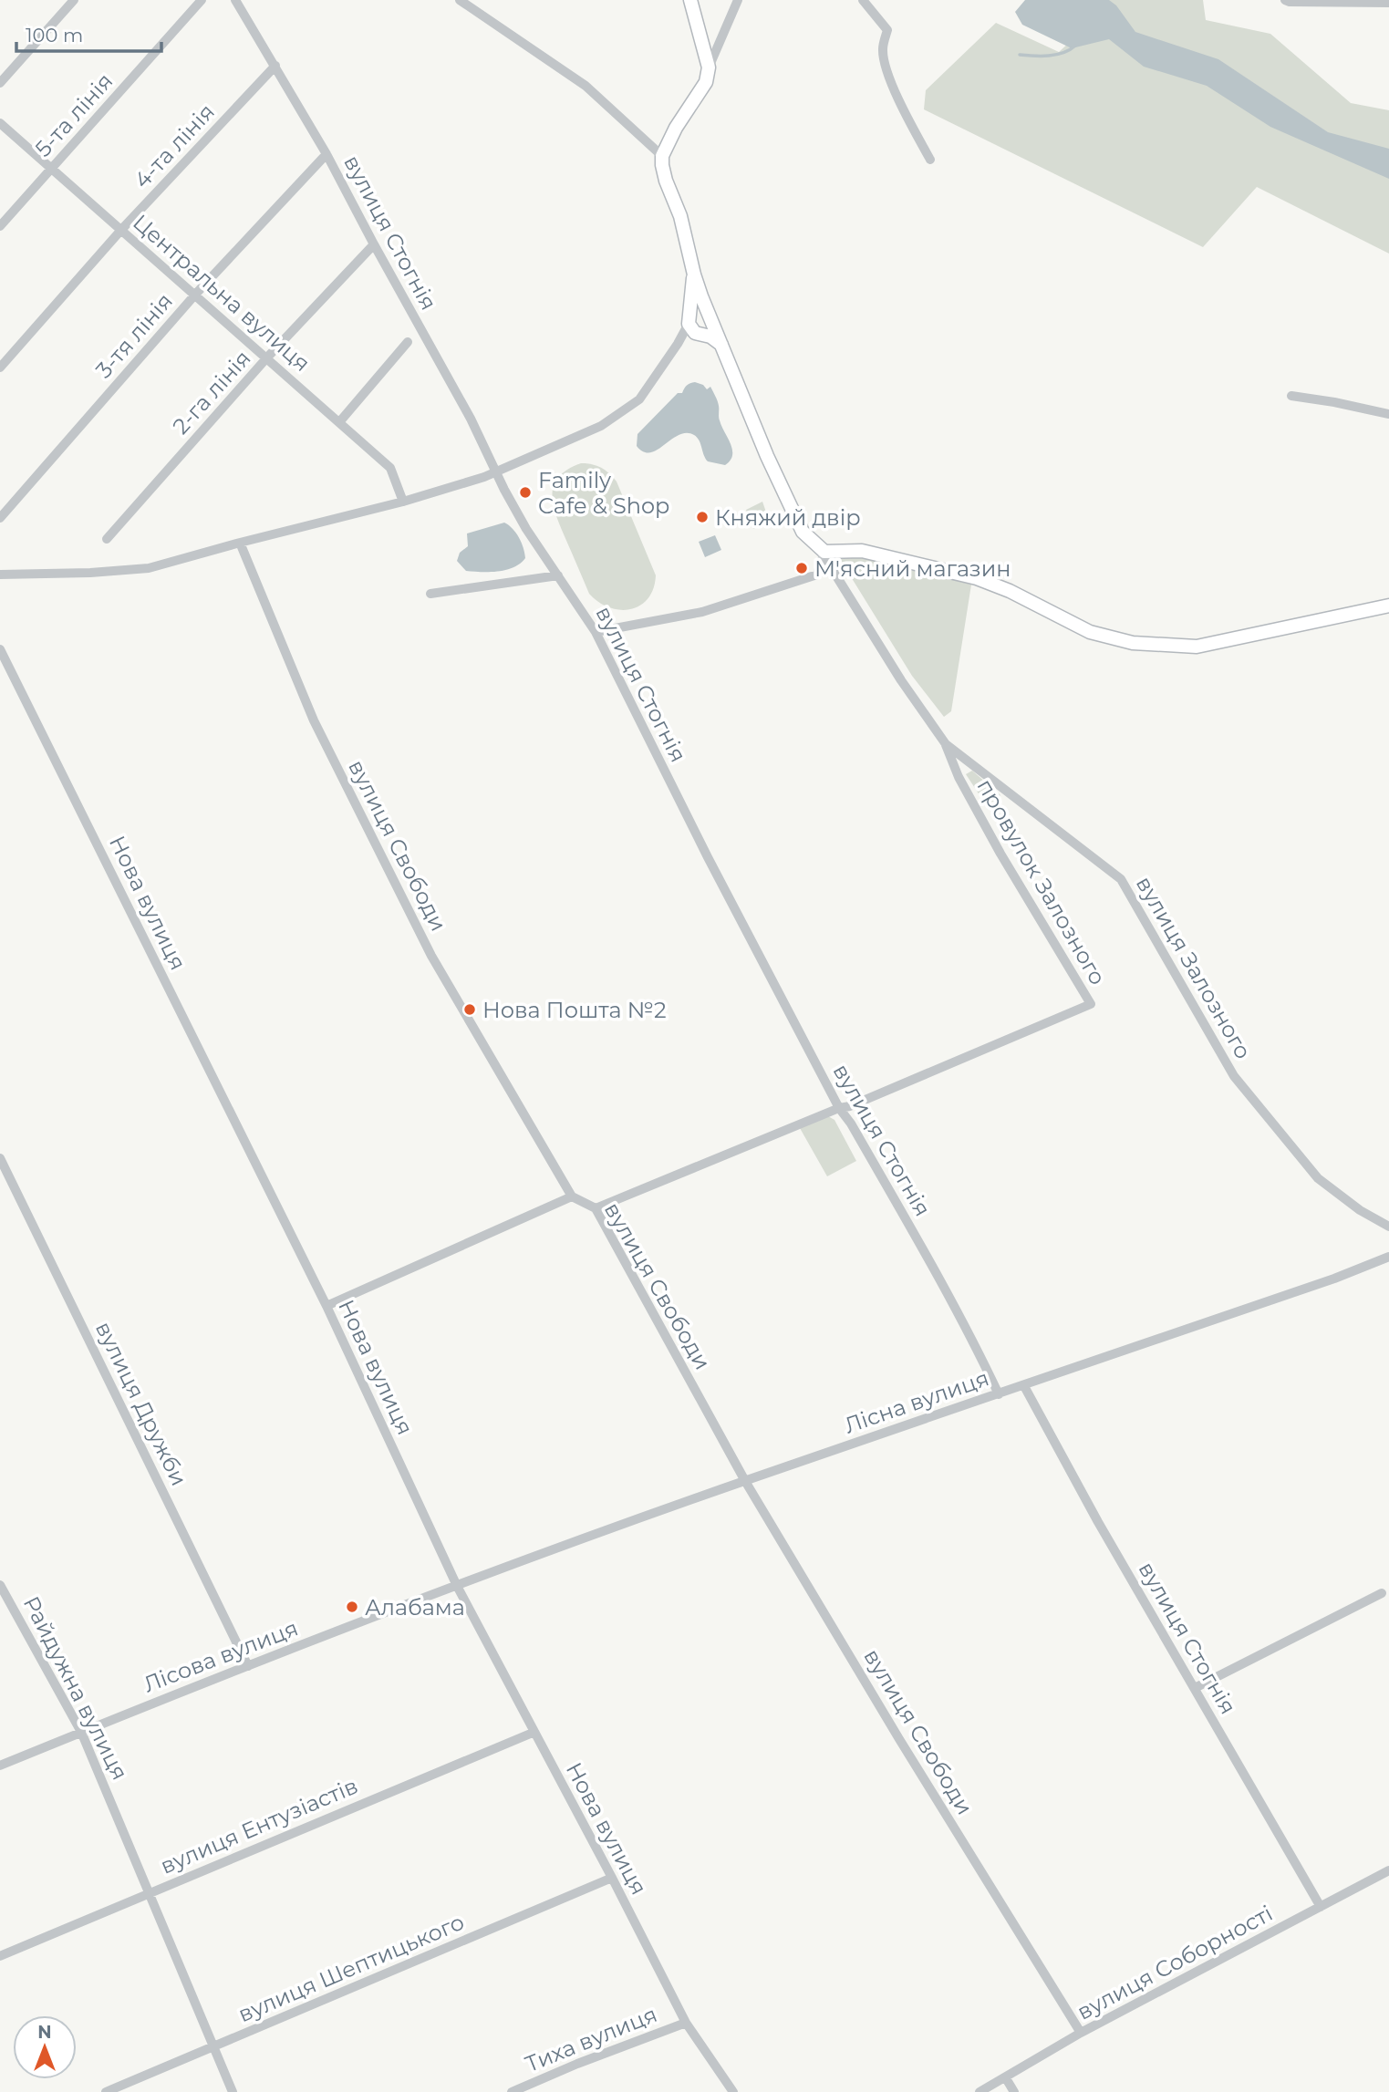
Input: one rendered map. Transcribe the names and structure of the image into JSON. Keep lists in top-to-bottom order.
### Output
{
  "streets": {
    "street": [
      "5-та лінія",
      "4-та лінія",
      "вулиця Стогнія",
      "Центральна вулиця",
      "3-тя лінія",
      "2-га лінія",
      "вулиця Свободи",
      "провулок Залозного",
      "Нова вулиця",
      "вулиця Залозного",
      "Лісна вулиця",
      "вулиця Дружби",
      "Лісова вулиця",
      "Райдужна вулиця",
      "вулиця Ентузіастів",
      "вулиця Соборності",
      "вулиця Шептицького",
      "Тиха вулиця"
    ]
  },
  "crossings": [
    ["5-та лінія", "Центральна вулиця"],
    ["4-та лінія", "вулиця Стогнія"],
    ["4-та лінія", "Центральна вулиця"],
    ["вулиця Стогнія", "3-тя лінія"],
    ["вулиця Стогнія", "2-га лінія"],
    ["вулиця Стогнія", "провулок Залозного"],
    ["вулиця Стогнія", "Лісна вулиця"],
    ["вулиця Стогнія", "вулиця Соборності"],
    ["Центральна вулиця", "3-тя лінія"],
    ["Центральна вулиця", "2-га лінія"],
    ["вулиця Свободи", "провулок Залозного"],
    ["вулиця Свободи", "Лісна вулиця"],
    ["вулиця Свободи", "вулиця Соборності"],
    ["провулок Залозного", "вулиця Залозного"],
    ["Нова вулиця", "Лісна вулиця"],
    ["Нова вулиця", "Лісова вулиця"],
    ["Нова вулиця", "вулиця Ентузіастів"],
    ["Нова вулиця", "вулиця Шептицького"],
    ["Нова вулиця", "Тиха вулиця"],
    ["Лісна вулиця", "Лісова вулиця"],
    ["вулиця Дружби", "Лісова вулиця"],
    ["Лісова вулиця", "Райдужна вулиця"],
    ["Райдужна вулиця", "вулиця Ентузіастів"],
    ["Райдужна вулиця", "вулиця Шептицького"]
  ],
  "places": [
    "Family Cafe & Shop",
    "Княжий двір",
    "М'ясний магазин",
    "Нова Пошта №2",
    "Алабама"
  ],
  "scale_bar": "100 m",
  "north": "top"
}
